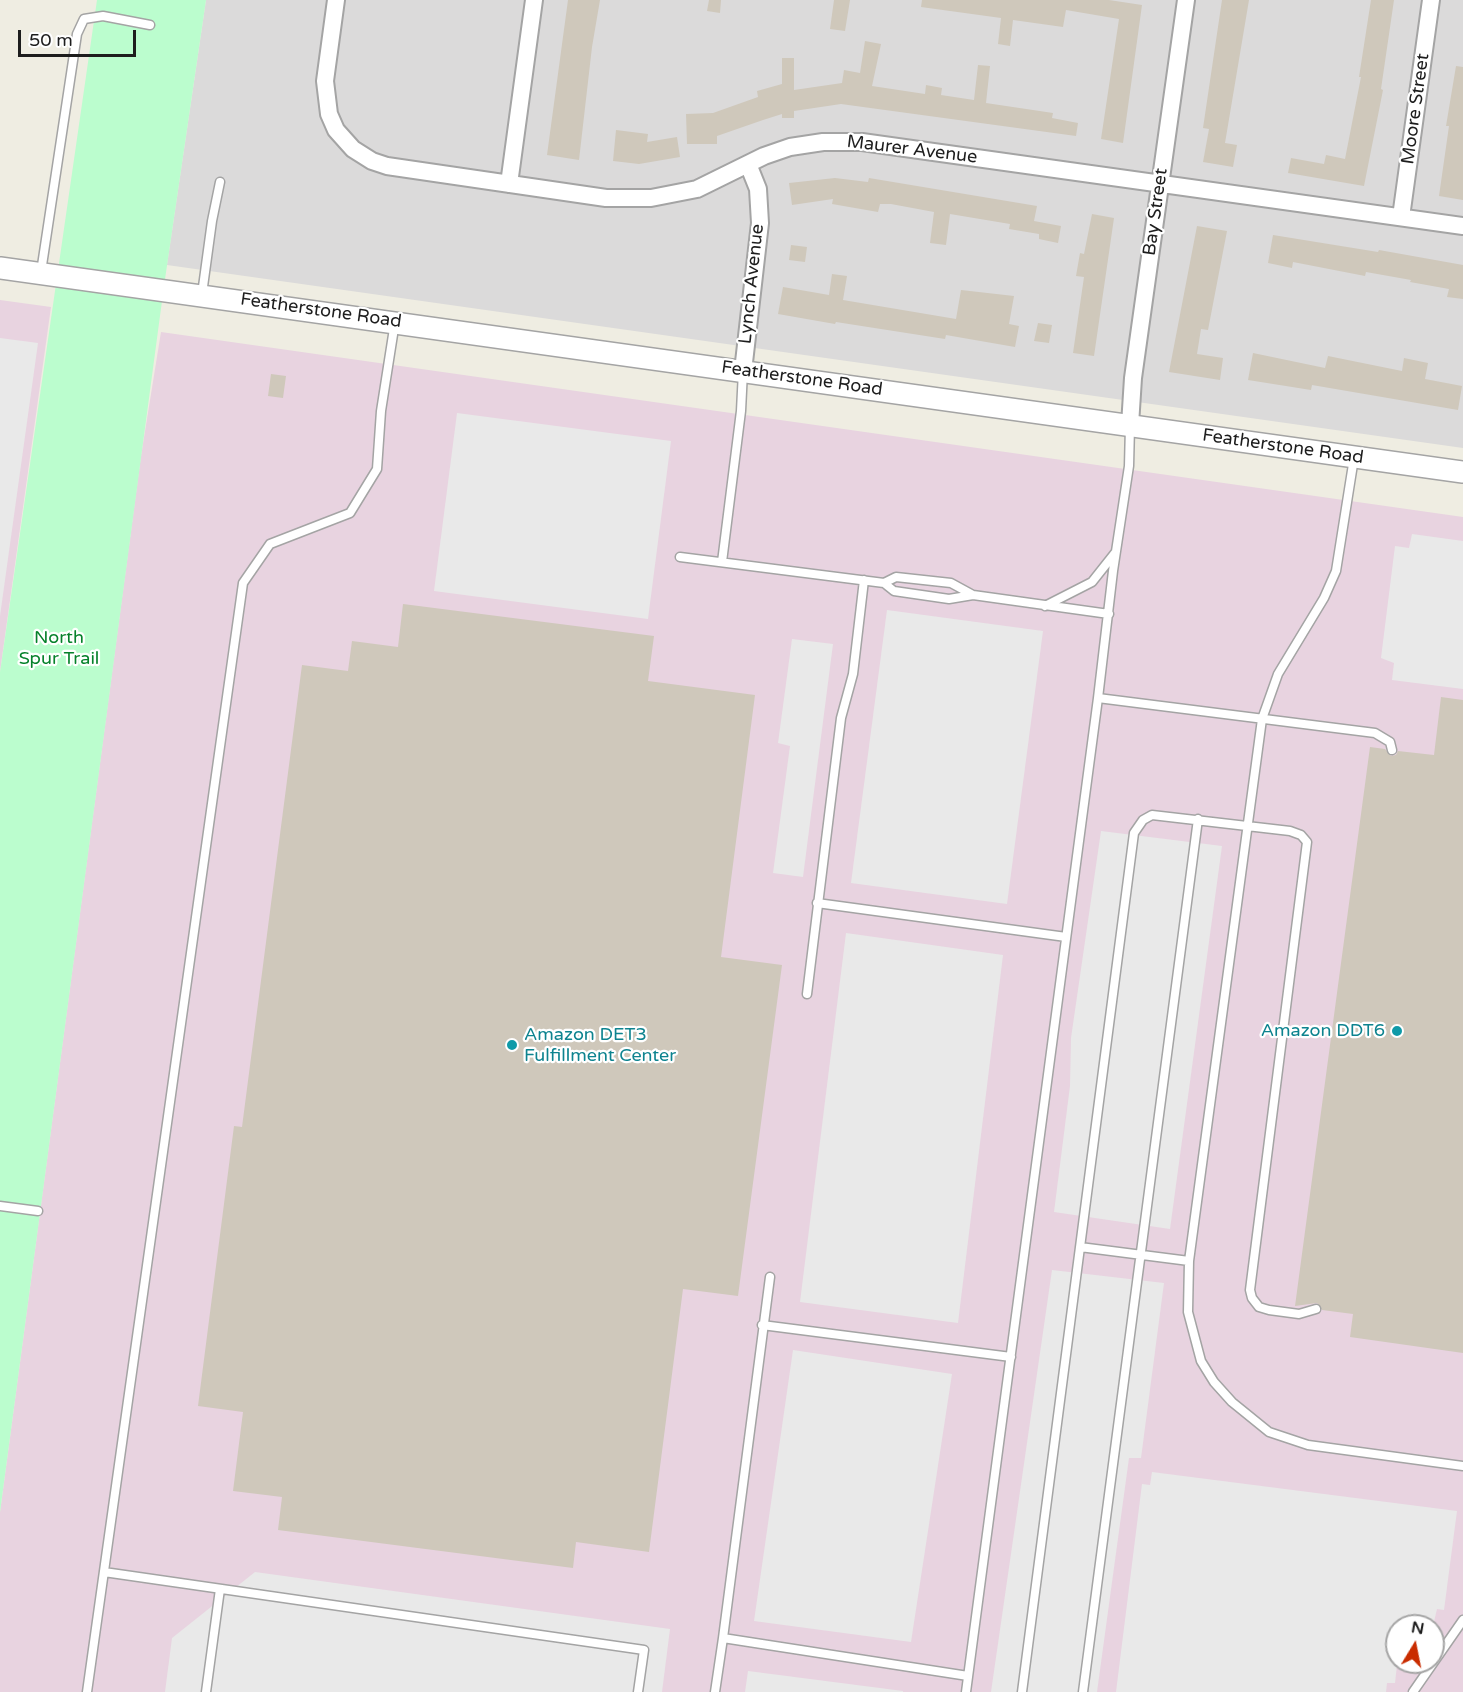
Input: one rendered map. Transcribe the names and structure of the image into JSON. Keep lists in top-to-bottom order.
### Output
{
  "streets": {
    "street": [
      "Moore Street",
      "Maurer Avenue",
      "Bay Street",
      "Lynch Avenue",
      "Featherstone Road"
    ]
  },
  "crossings": [
    ["Moore Street", "Maurer Avenue"],
    ["Maurer Avenue", "Bay Street"],
    ["Maurer Avenue", "Lynch Avenue"],
    ["Bay Street", "Featherstone Road"],
    ["Lynch Avenue", "Featherstone Road"]
  ],
  "parks": ["North Spur Trail"],
  "places": ["Amazon DDT6", "Amazon DET3 Fulfillment Center"],
  "scale_bar": "50 m",
  "north": "top"
}
